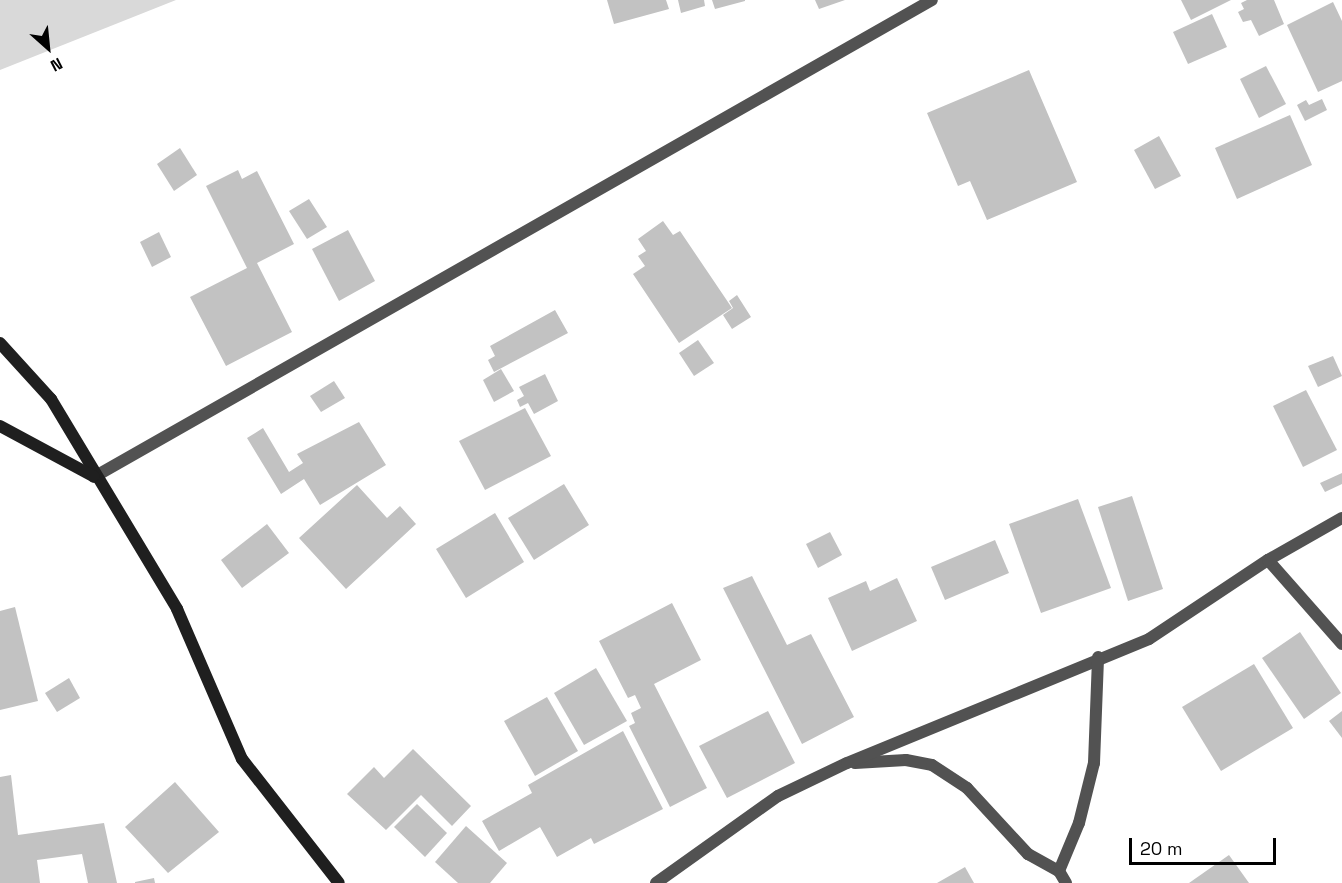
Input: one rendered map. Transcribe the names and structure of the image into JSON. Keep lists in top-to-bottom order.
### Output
{
  "scale_bar": "20 m",
  "north": "bottom right"
}
